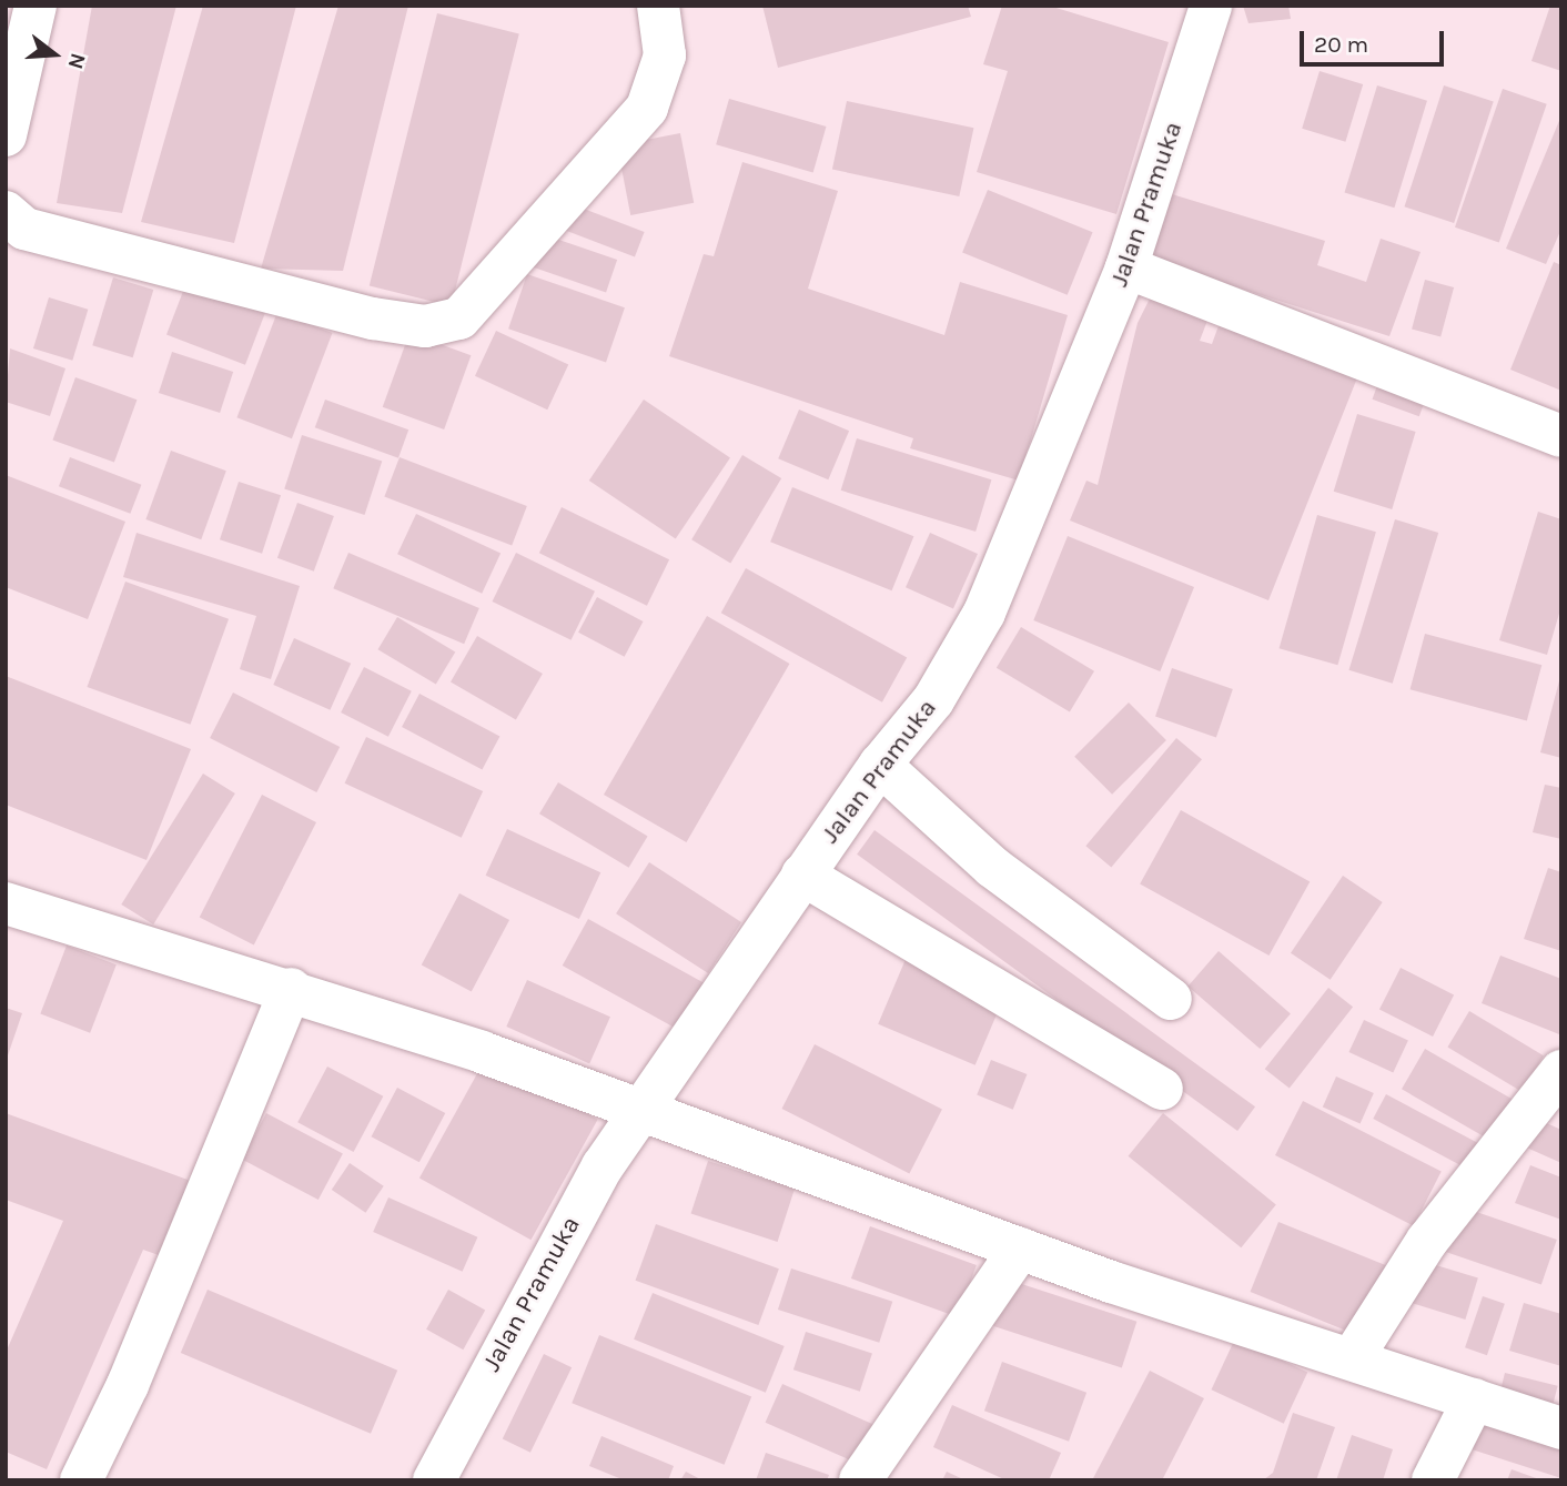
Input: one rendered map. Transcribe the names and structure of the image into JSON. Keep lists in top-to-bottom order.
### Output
{
  "streets": {
    "street": ["Jalan Pramuka"]
  },
  "scale_bar": "20 m",
  "north": "right"
}
